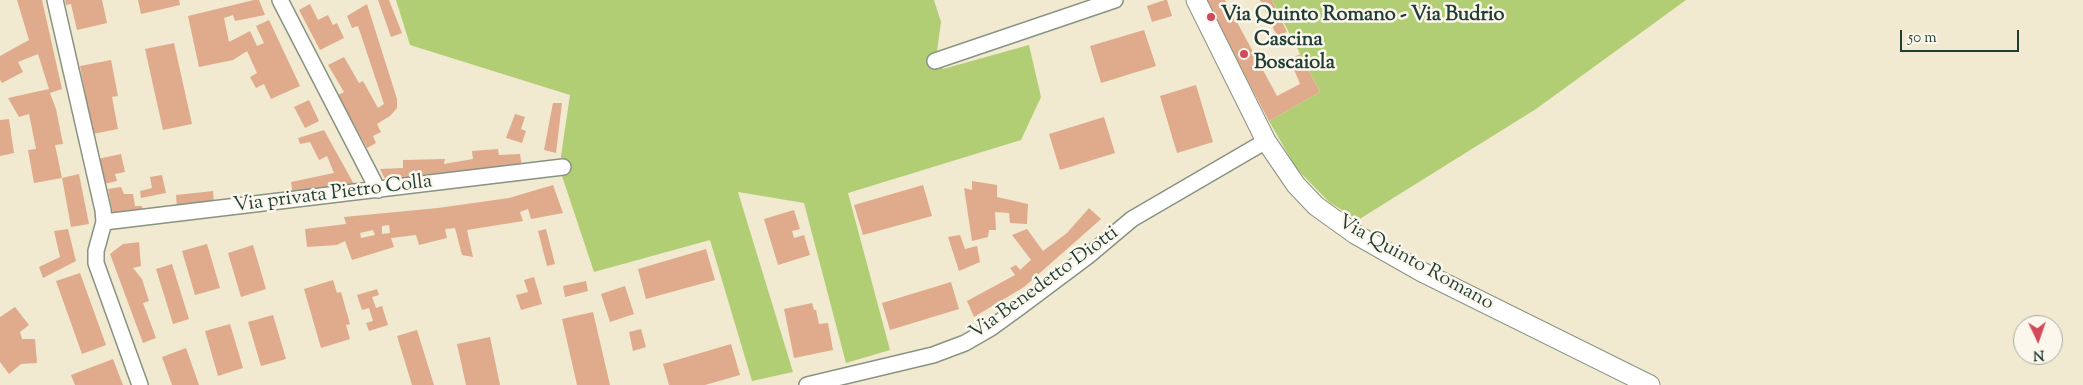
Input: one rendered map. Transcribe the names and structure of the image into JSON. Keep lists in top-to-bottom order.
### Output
{
  "streets": {
    "street": ["Via privata Pietro Colla", "Via Quinto Romano", "Via Benedetto Diotti"]
  },
  "crossings": [
    ["Via Quinto Romano", "Via Benedetto Diotti"]
  ],
  "places": ["Via Quinto Romano - Via Budrio", "Cascina Boscaiola"],
  "scale_bar": "50 m",
  "north": "bottom"
}
